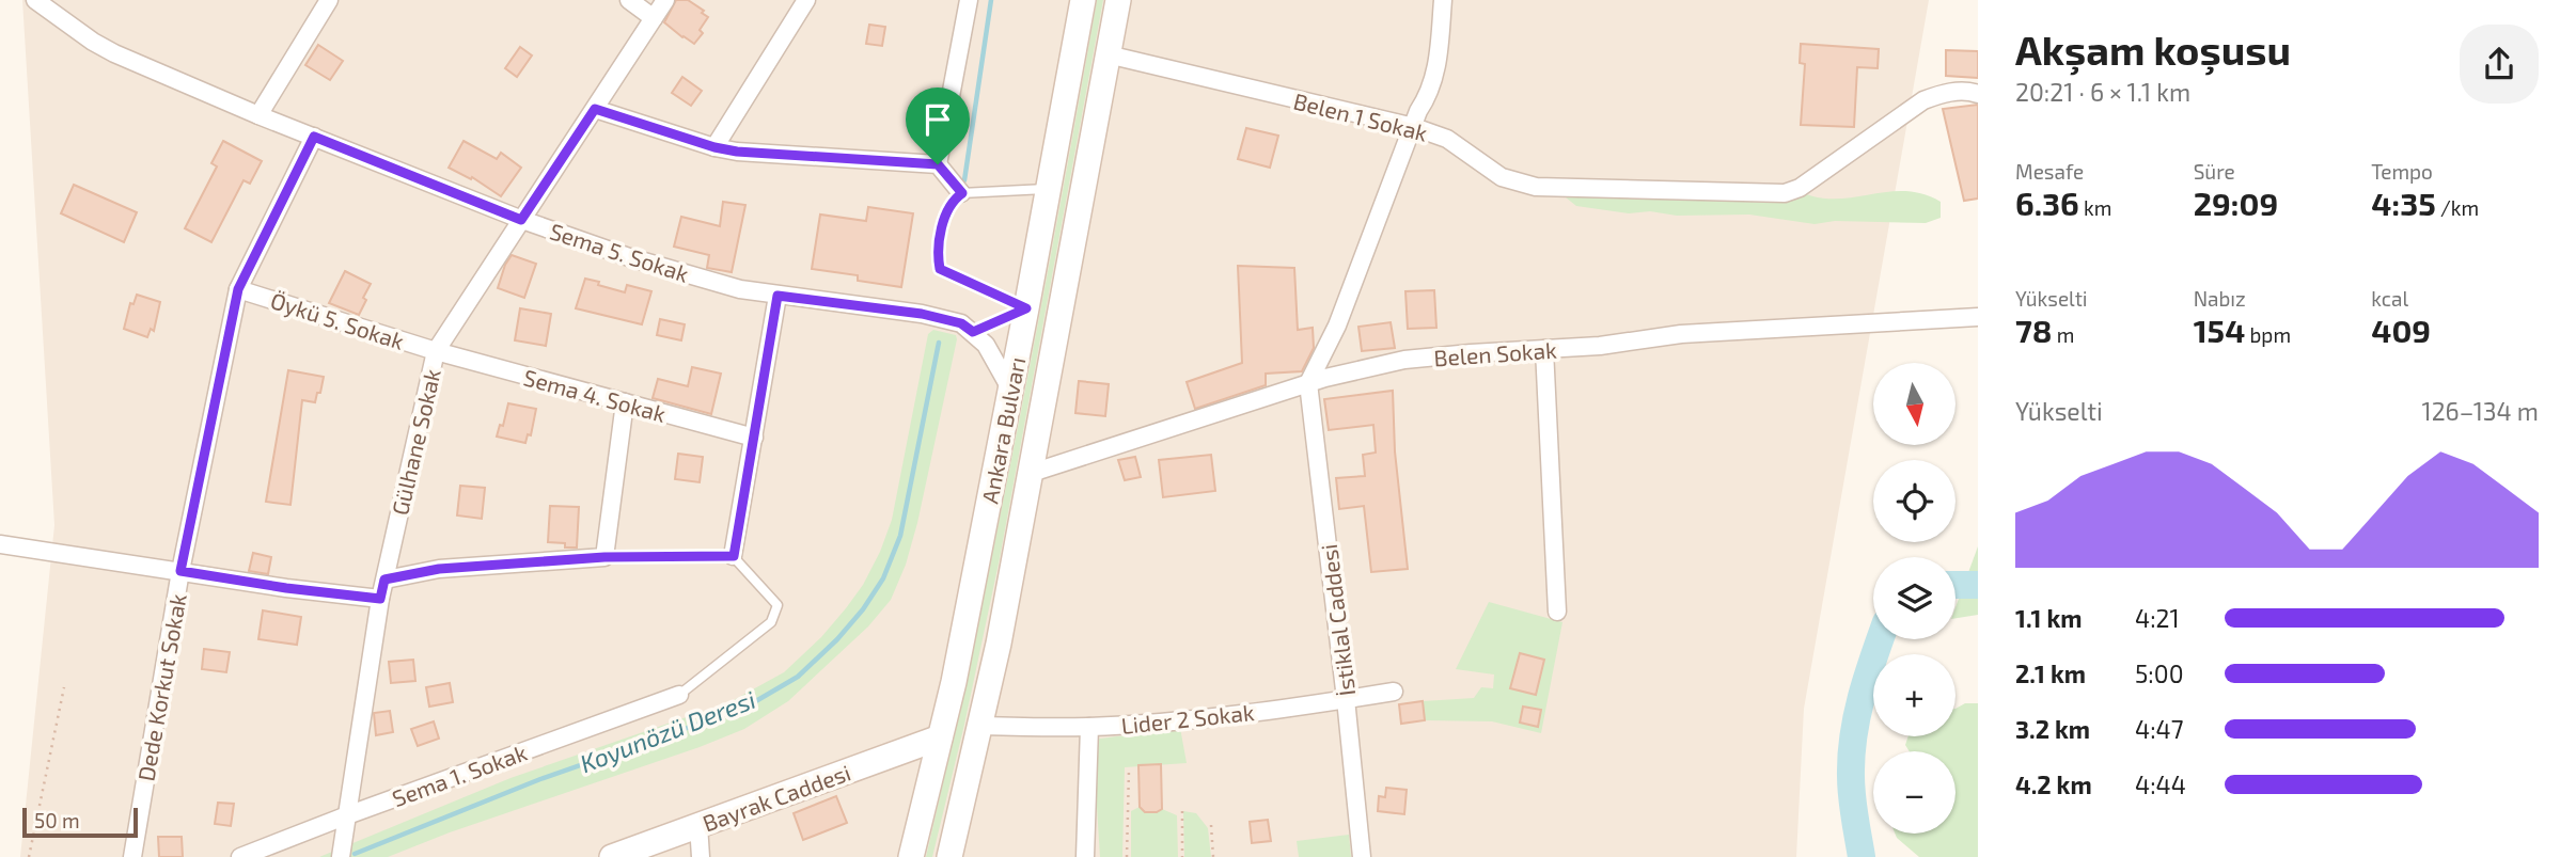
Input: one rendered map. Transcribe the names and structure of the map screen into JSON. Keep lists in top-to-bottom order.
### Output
{
  "streets": {
    "main road": ["Ankara Bulvarı", "Bayrak Caddesi"],
    "street": [
      "Belen 1 Sokak",
      "Sema 5. Sokak",
      "Öykü 5. Sokak",
      "Belen Sokak",
      "Sema 4. Sokak",
      "Gülhane Sokak",
      "İstiklal Caddesi",
      "Dede Korkut Sokak",
      "Lider 2 Sokak",
      "Sema 1. Sokak"
    ]
  },
  "crossings": [
    ["Belen 1 Sokak", "Ankara Bulvarı"],
    ["Sema 5. Sokak", "Gülhane Sokak"],
    ["Sema 5. Sokak", "Dede Korkut Sokak"],
    ["Öykü 5. Sokak", "Sema 4. Sokak"],
    ["Öykü 5. Sokak", "Gülhane Sokak"],
    ["Öykü 5. Sokak", "Dede Korkut Sokak"],
    ["Belen Sokak", "Ankara Bulvarı"],
    ["Belen Sokak", "İstiklal Caddesi"],
    ["Sema 4. Sokak", "Gülhane Sokak"],
    ["Ankara Bulvarı", "Lider 2 Sokak"],
    ["Ankara Bulvarı", "Bayrak Caddesi"],
    ["Gülhane Sokak", "Sema 1. Sokak"],
    ["İstiklal Caddesi", "Lider 2 Sokak"]
  ],
  "water": ["Koyunözü Deresi"],
  "scale_bar": "50 m",
  "north": "bottom",
  "page": {
    "heading": ["Akşam koşusu", "20:21 · 6 × 1.1 km"],
    "stats": [
      ["Mesafe", "6.36 km"],
      ["Süre", "29:09"],
      ["Tempo", "4:35 /km"],
      ["Yükselti", "78 m"],
      ["Nabız", "154 bpm"],
      ["kcal", "409"]
    ],
    "map_buttons": ["+", "−"],
    "chart": ["Yükselti", "126–134 m"],
    "list": [
      {
        "name": "1.1 km",
        "note": "4:21"
      },
      {
        "name": "2.1 km",
        "note": "5:00"
      },
      {
        "name": "3.2 km",
        "note": "4:47"
      },
      {
        "name": "4.2 km",
        "note": "4:44"
      }
    ],
    "scale": "50 m"
  }
}
